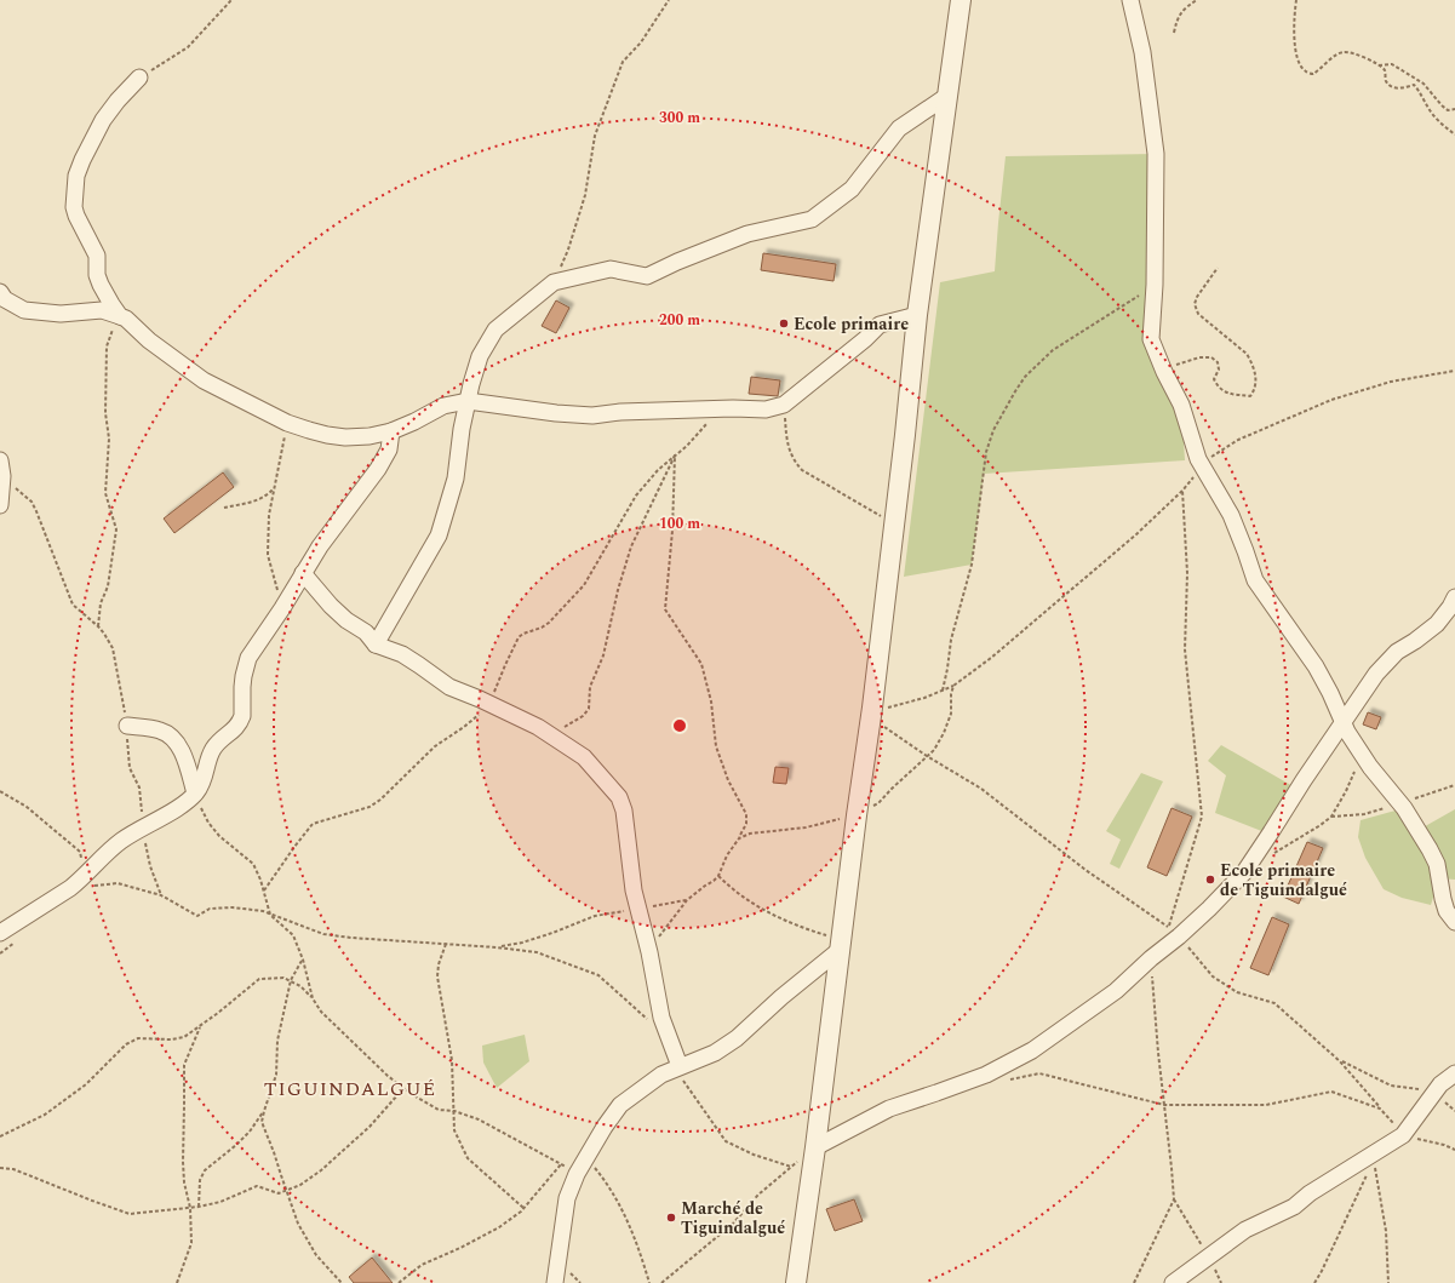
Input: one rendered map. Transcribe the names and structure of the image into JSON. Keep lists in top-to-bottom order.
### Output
{
  "districts": ["TIGUINDALGUÉ"],
  "places": ["Ecole primaire", "Ecole primaire de Tiguindalgué", "Marché de Tiguindalgué"],
  "rings": ["300 m", "200 m", "100 m"]
}
